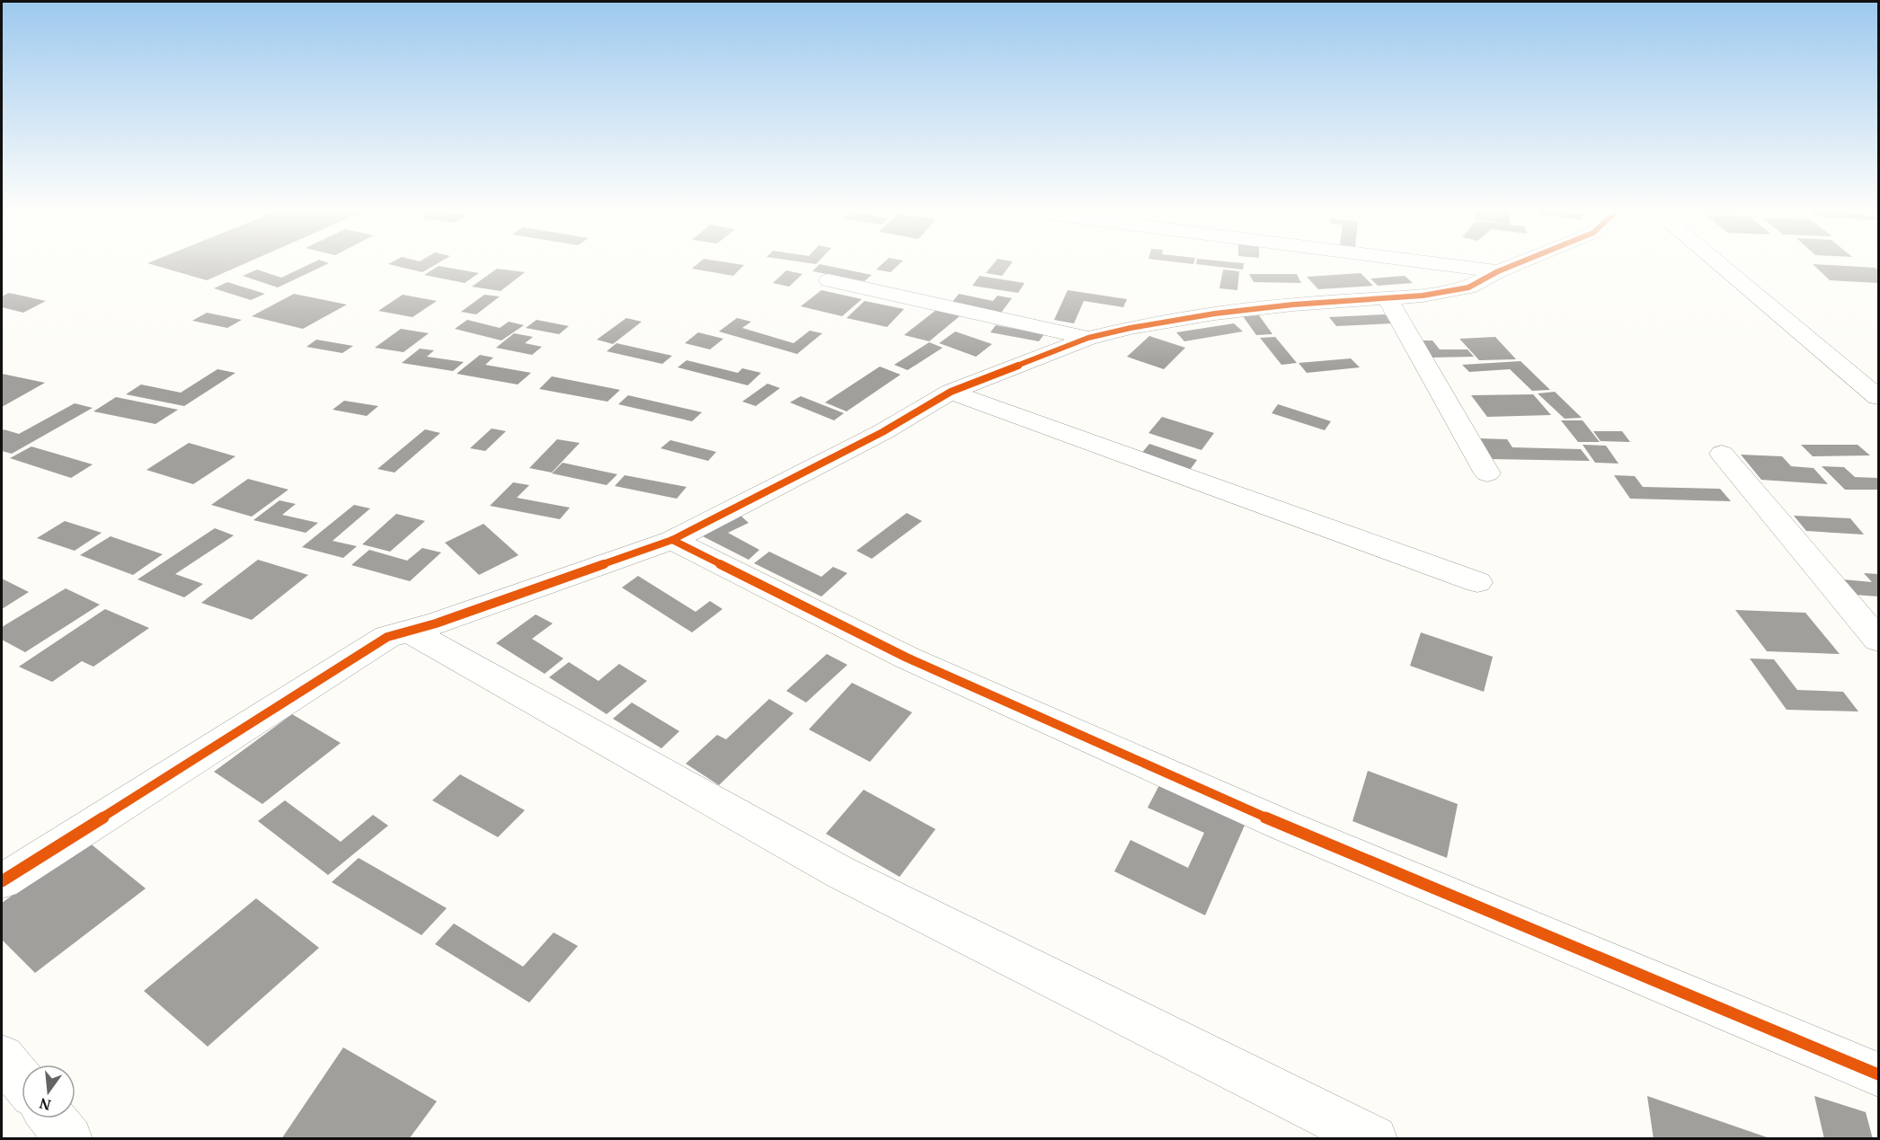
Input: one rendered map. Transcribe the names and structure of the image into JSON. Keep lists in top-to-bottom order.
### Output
{
  "north": "bottom"
}
